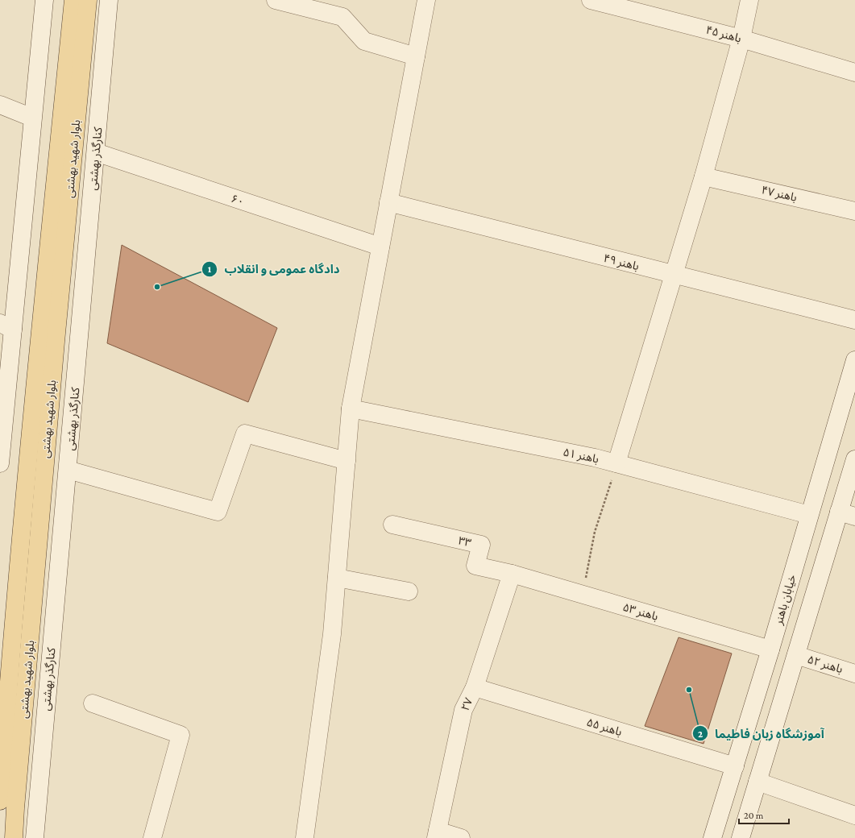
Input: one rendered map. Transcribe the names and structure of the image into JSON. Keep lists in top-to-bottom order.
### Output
{
  "streets": {
    "main road": ["بلوار شهید بهشتی"],
    "street": [
      "باهنر ۴۵",
      "کنارگذر بهشتی",
      "باهنر ۴۷",
      "۶۰",
      "باهنر ۴۹",
      "باهنر ۵۱",
      "۳۳",
      "خیابان باهنر",
      "باهنر ۵۳",
      "باهنر ۵۲",
      "۲۷",
      "باهنر ۵۵"
    ]
  },
  "crossings": [
    ["کنارگذر بهشتی", "۶۰"],
    ["باهنر ۵۱", "خیابان باهنر"],
    ["۳۳", "باهنر ۵۳"],
    ["۳۳", "۲۷"],
    ["خیابان باهنر", "باهنر ۵۳"],
    ["خیابان باهنر", "باهنر ۵۵"],
    ["باهنر ۵۳", "۲۷"],
    ["۲۷", "باهنر ۵۵"]
  ],
  "places": ["دادگاه عمومی و انقلاب", "آموزشگاه زبان فاطیما"],
  "scale_bar": "20 m"
}
